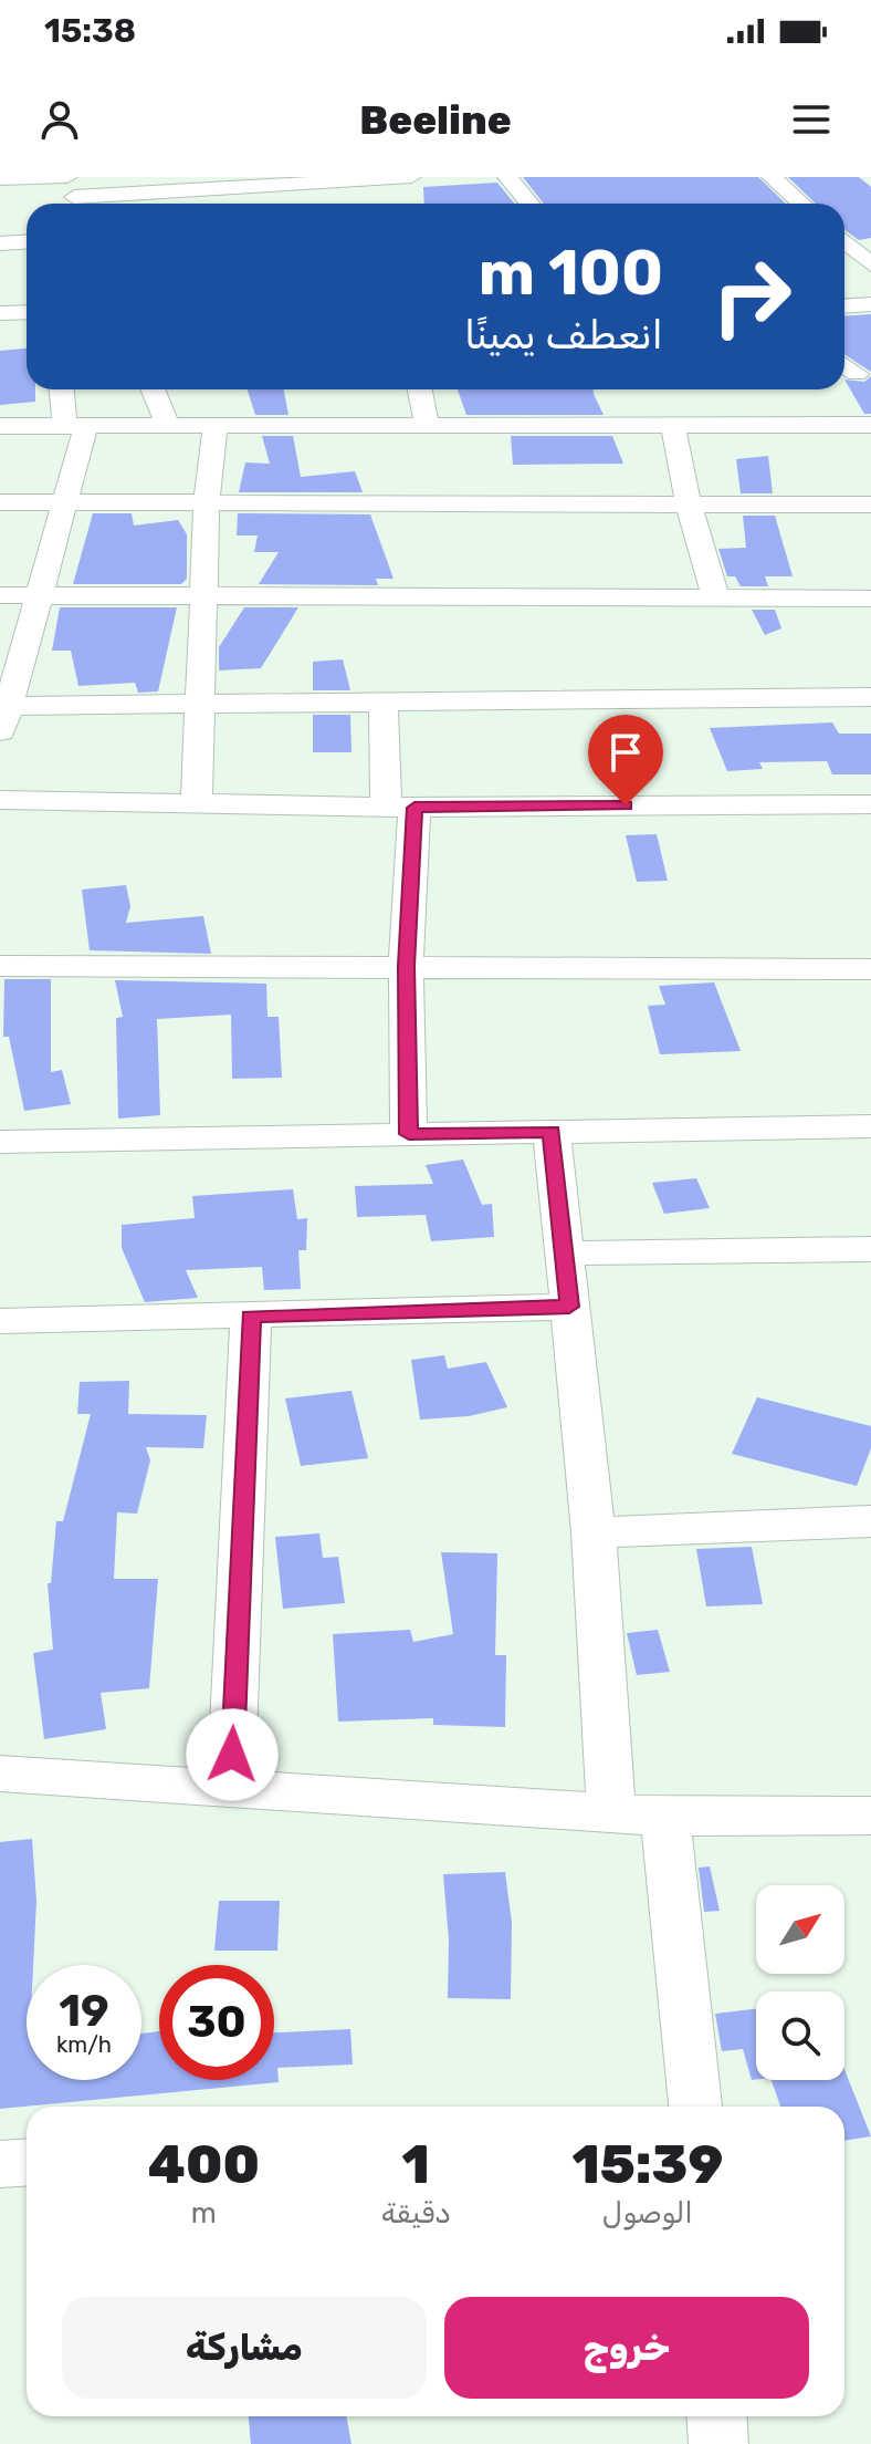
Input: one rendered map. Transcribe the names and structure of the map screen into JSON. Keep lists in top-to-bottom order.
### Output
{
  "north": "top right",
  "page": {
    "status": "15:38",
    "header": "Beeline",
    "turn": ["100 m", "انعطف يمينًا"],
    "speed": "19 km/h",
    "limit": "30",
    "eta": [
      "15:39",
      "الوصول",
      "1",
      "دقيقة",
      "400",
      "m"
    ],
    "buttons": ["خروج", "مشاركة"]
  }
}
